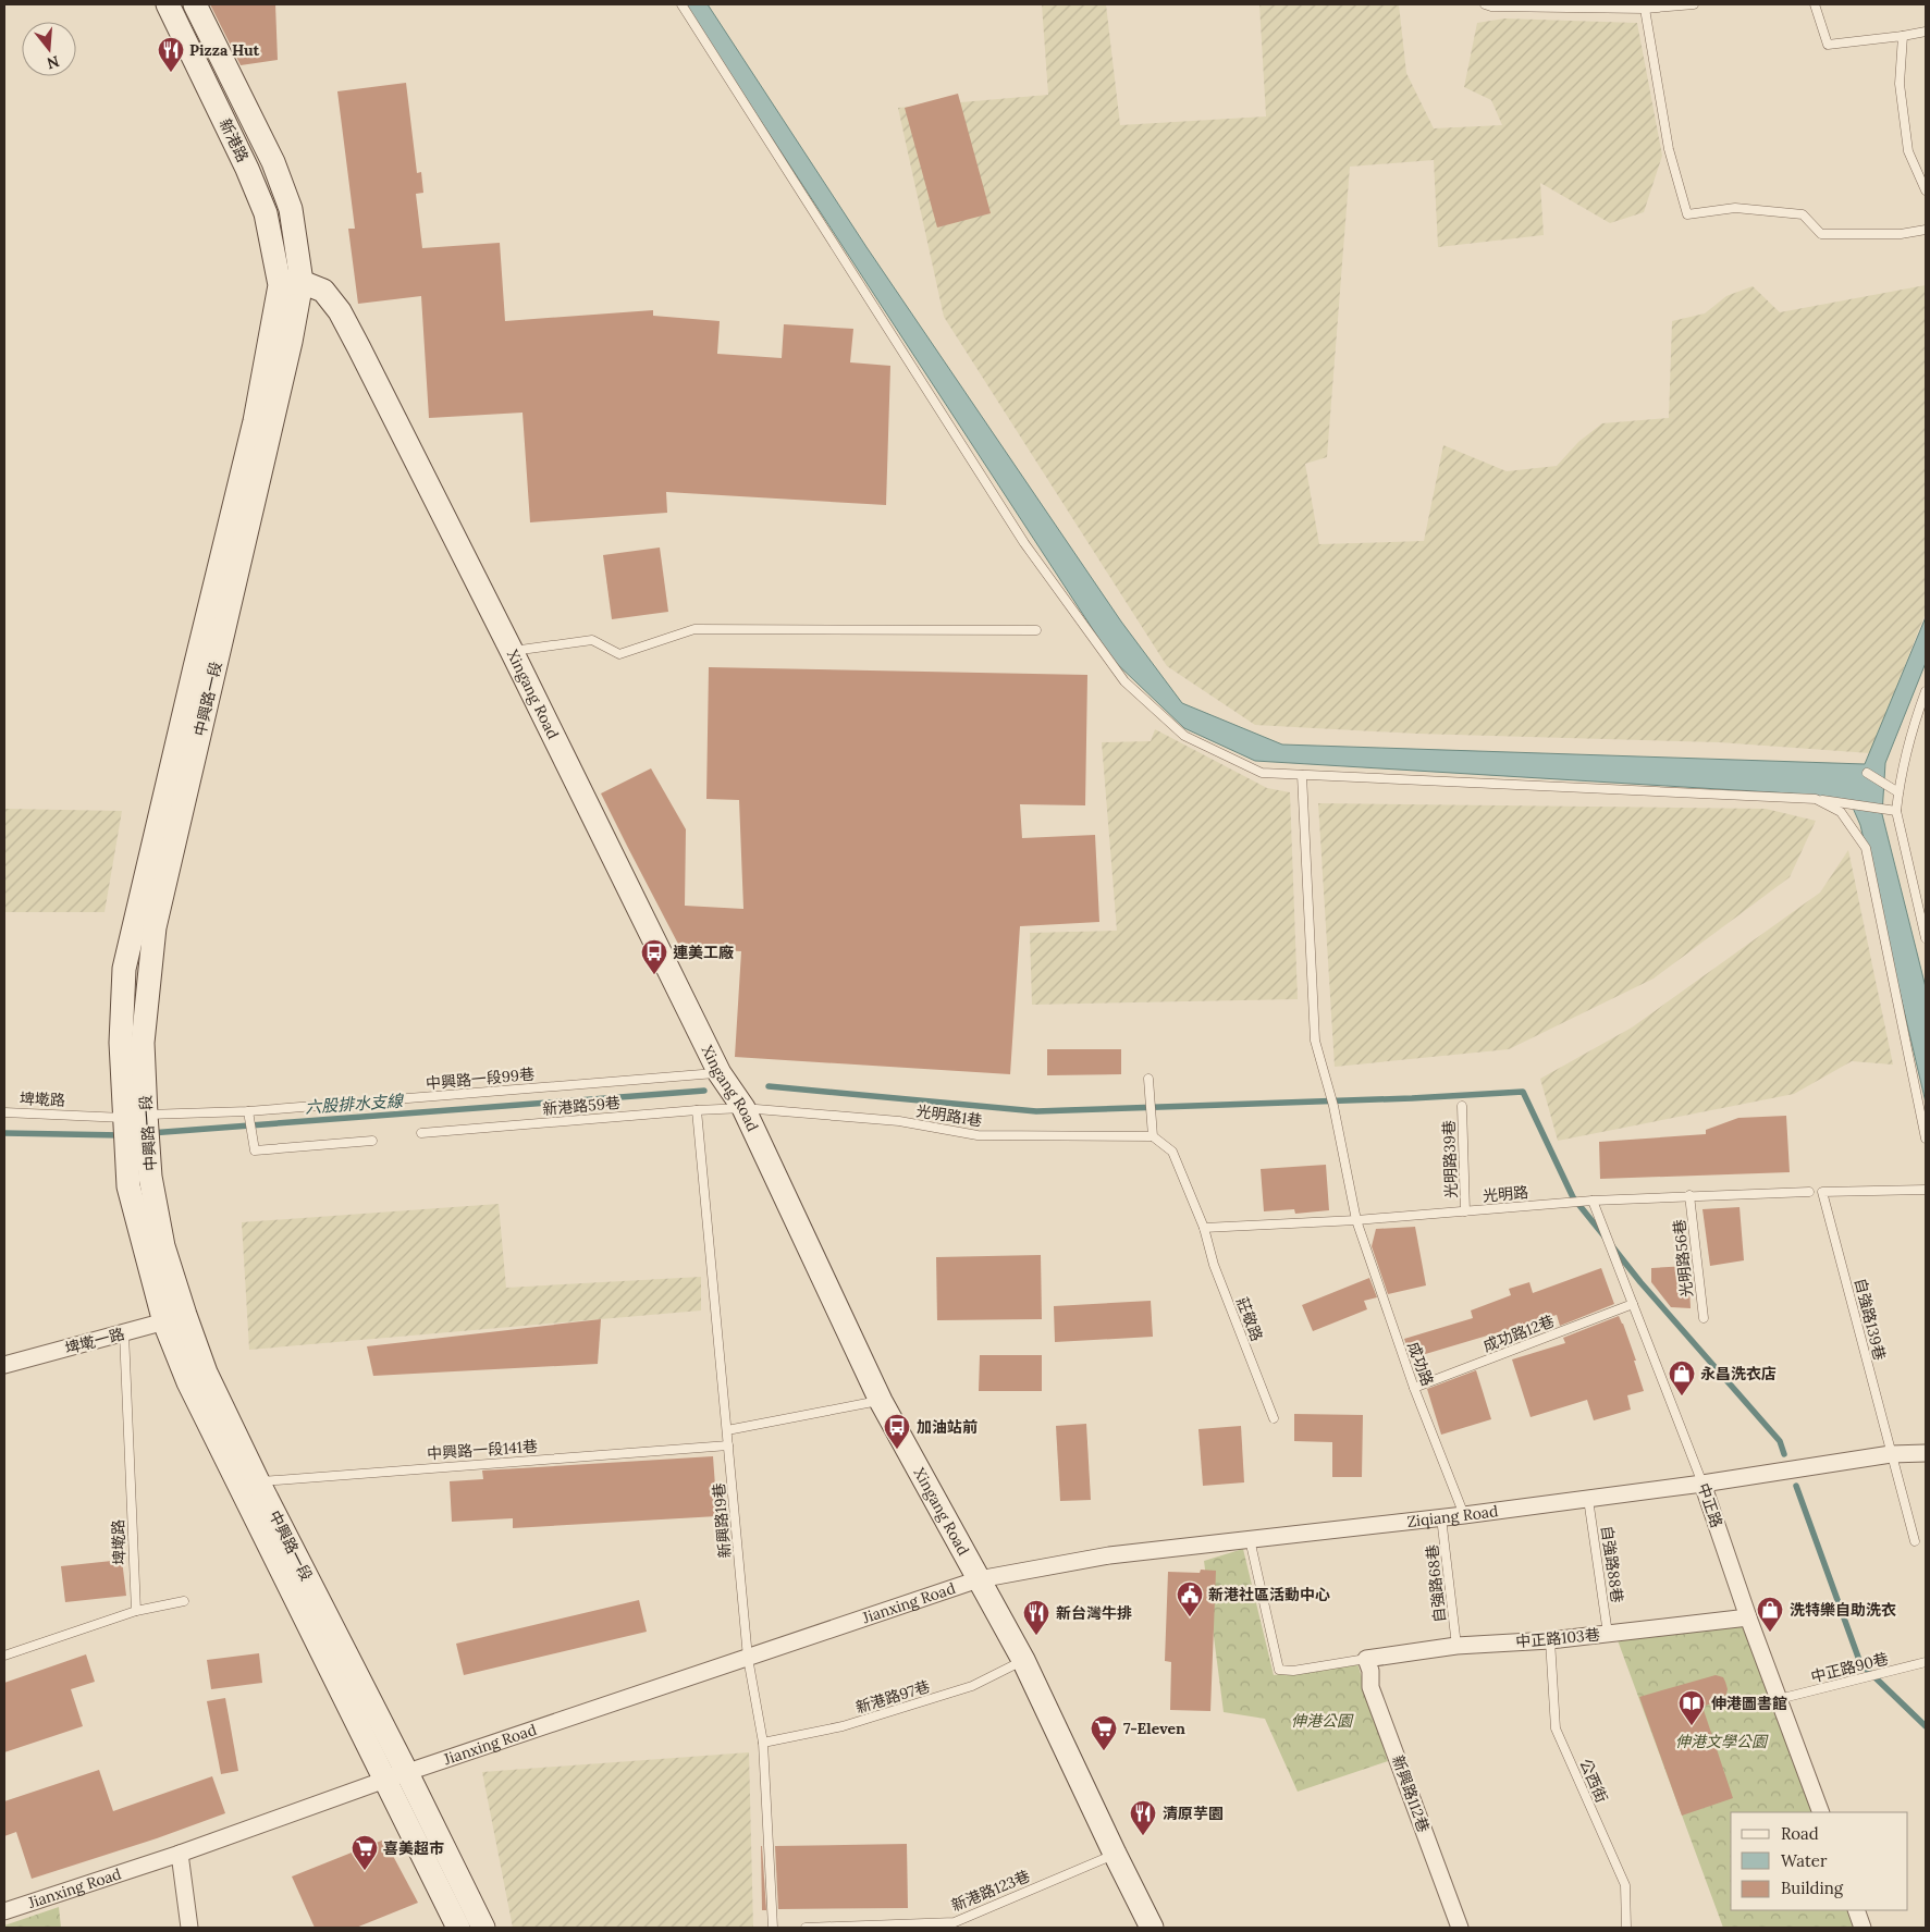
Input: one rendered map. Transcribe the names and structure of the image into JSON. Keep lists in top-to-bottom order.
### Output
{
  "streets": {
    "main road": ["新港路", "Xingang Road", "中興路一段"],
    "street": [
      "埤墘一路",
      "中正路",
      "Ziqiang Road",
      "Jianxing Road",
      "中正路103巷",
      "新興路112巷"
    ],
    "lane": [
      "中興路一段99巷",
      "埤墘路",
      "新港路59巷",
      "光明路1巷",
      "光明路39巷",
      "光明路",
      "光明路56巷",
      "莊敬路",
      "自強路139巷",
      "成功路12巷",
      "成功路",
      "中興路一段141巷",
      "新興路19巷",
      "自強路88巷",
      "自強路68巷",
      "中正路90巷",
      "新港路97巷",
      "公西街",
      "新港路123巷"
    ]
  },
  "crossings": [
    ["新港路", "Xingang Road"],
    ["新港路", "中興路一段"],
    ["Xingang Road", "中興路一段"],
    ["Xingang Road", "中興路一段99巷"],
    ["Xingang Road", "新港路59巷"],
    ["Xingang Road", "光明路1巷"],
    ["Xingang Road", "Ziqiang Road"],
    ["Xingang Road", "Jianxing Road"],
    ["Xingang Road", "新港路97巷"],
    ["Xingang Road", "新港路123巷"],
    ["中興路一段", "中興路一段99巷"],
    ["中興路一段", "埤墘路"],
    ["中興路一段", "埤墘一路"],
    ["中興路一段", "中興路一段141巷"],
    ["中興路一段", "Jianxing Road"],
    ["中興路一段99巷", "埤墘路"],
    ["埤墘路", "埤墘一路"],
    ["新港路59巷", "光明路1巷"],
    ["新港路59巷", "新興路19巷"],
    ["光明路39巷", "光明路"],
    ["光明路", "光明路56巷"],
    ["光明路", "莊敬路"],
    ["光明路", "成功路"],
    ["光明路", "中正路"],
    ["自強路139巷", "Ziqiang Road"],
    ["成功路12巷", "成功路"],
    ["成功路12巷", "中正路"],
    ["成功路", "Ziqiang Road"],
    ["中興路一段141巷", "新興路19巷"],
    ["中正路", "Ziqiang Road"],
    ["中正路", "中正路103巷"],
    ["中正路", "中正路90巷"],
    ["Ziqiang Road", "自強路88巷"],
    ["Ziqiang Road", "自強路68巷"],
    ["Ziqiang Road", "Jianxing Road"],
    ["新興路19巷", "Jianxing Road"],
    ["新興路19巷", "新港路97巷"],
    ["自強路88巷", "中正路103巷"],
    ["自強路68巷", "中正路103巷"],
    ["中正路103巷", "公西街"],
    ["中正路103巷", "新興路112巷"]
  ],
  "water": ["六股排水支線"],
  "parks": ["伸港公園", "伸港文學公園"],
  "places": {
    "restaurant": ["Pizza Hut", "新台灣牛排", "清原芋園"],
    "bus stop": ["連美工廠", "加油站前"],
    "shop": ["永昌洗衣店", "洗特樂自助洗衣"],
    "public building": ["新港社區活動中心"],
    "library": ["伸港圖書館"],
    "supermarket": ["7-Eleven", "喜美超市"]
  },
  "legend": ["Road", "Water", "Building"],
  "north": "bottom"
}
